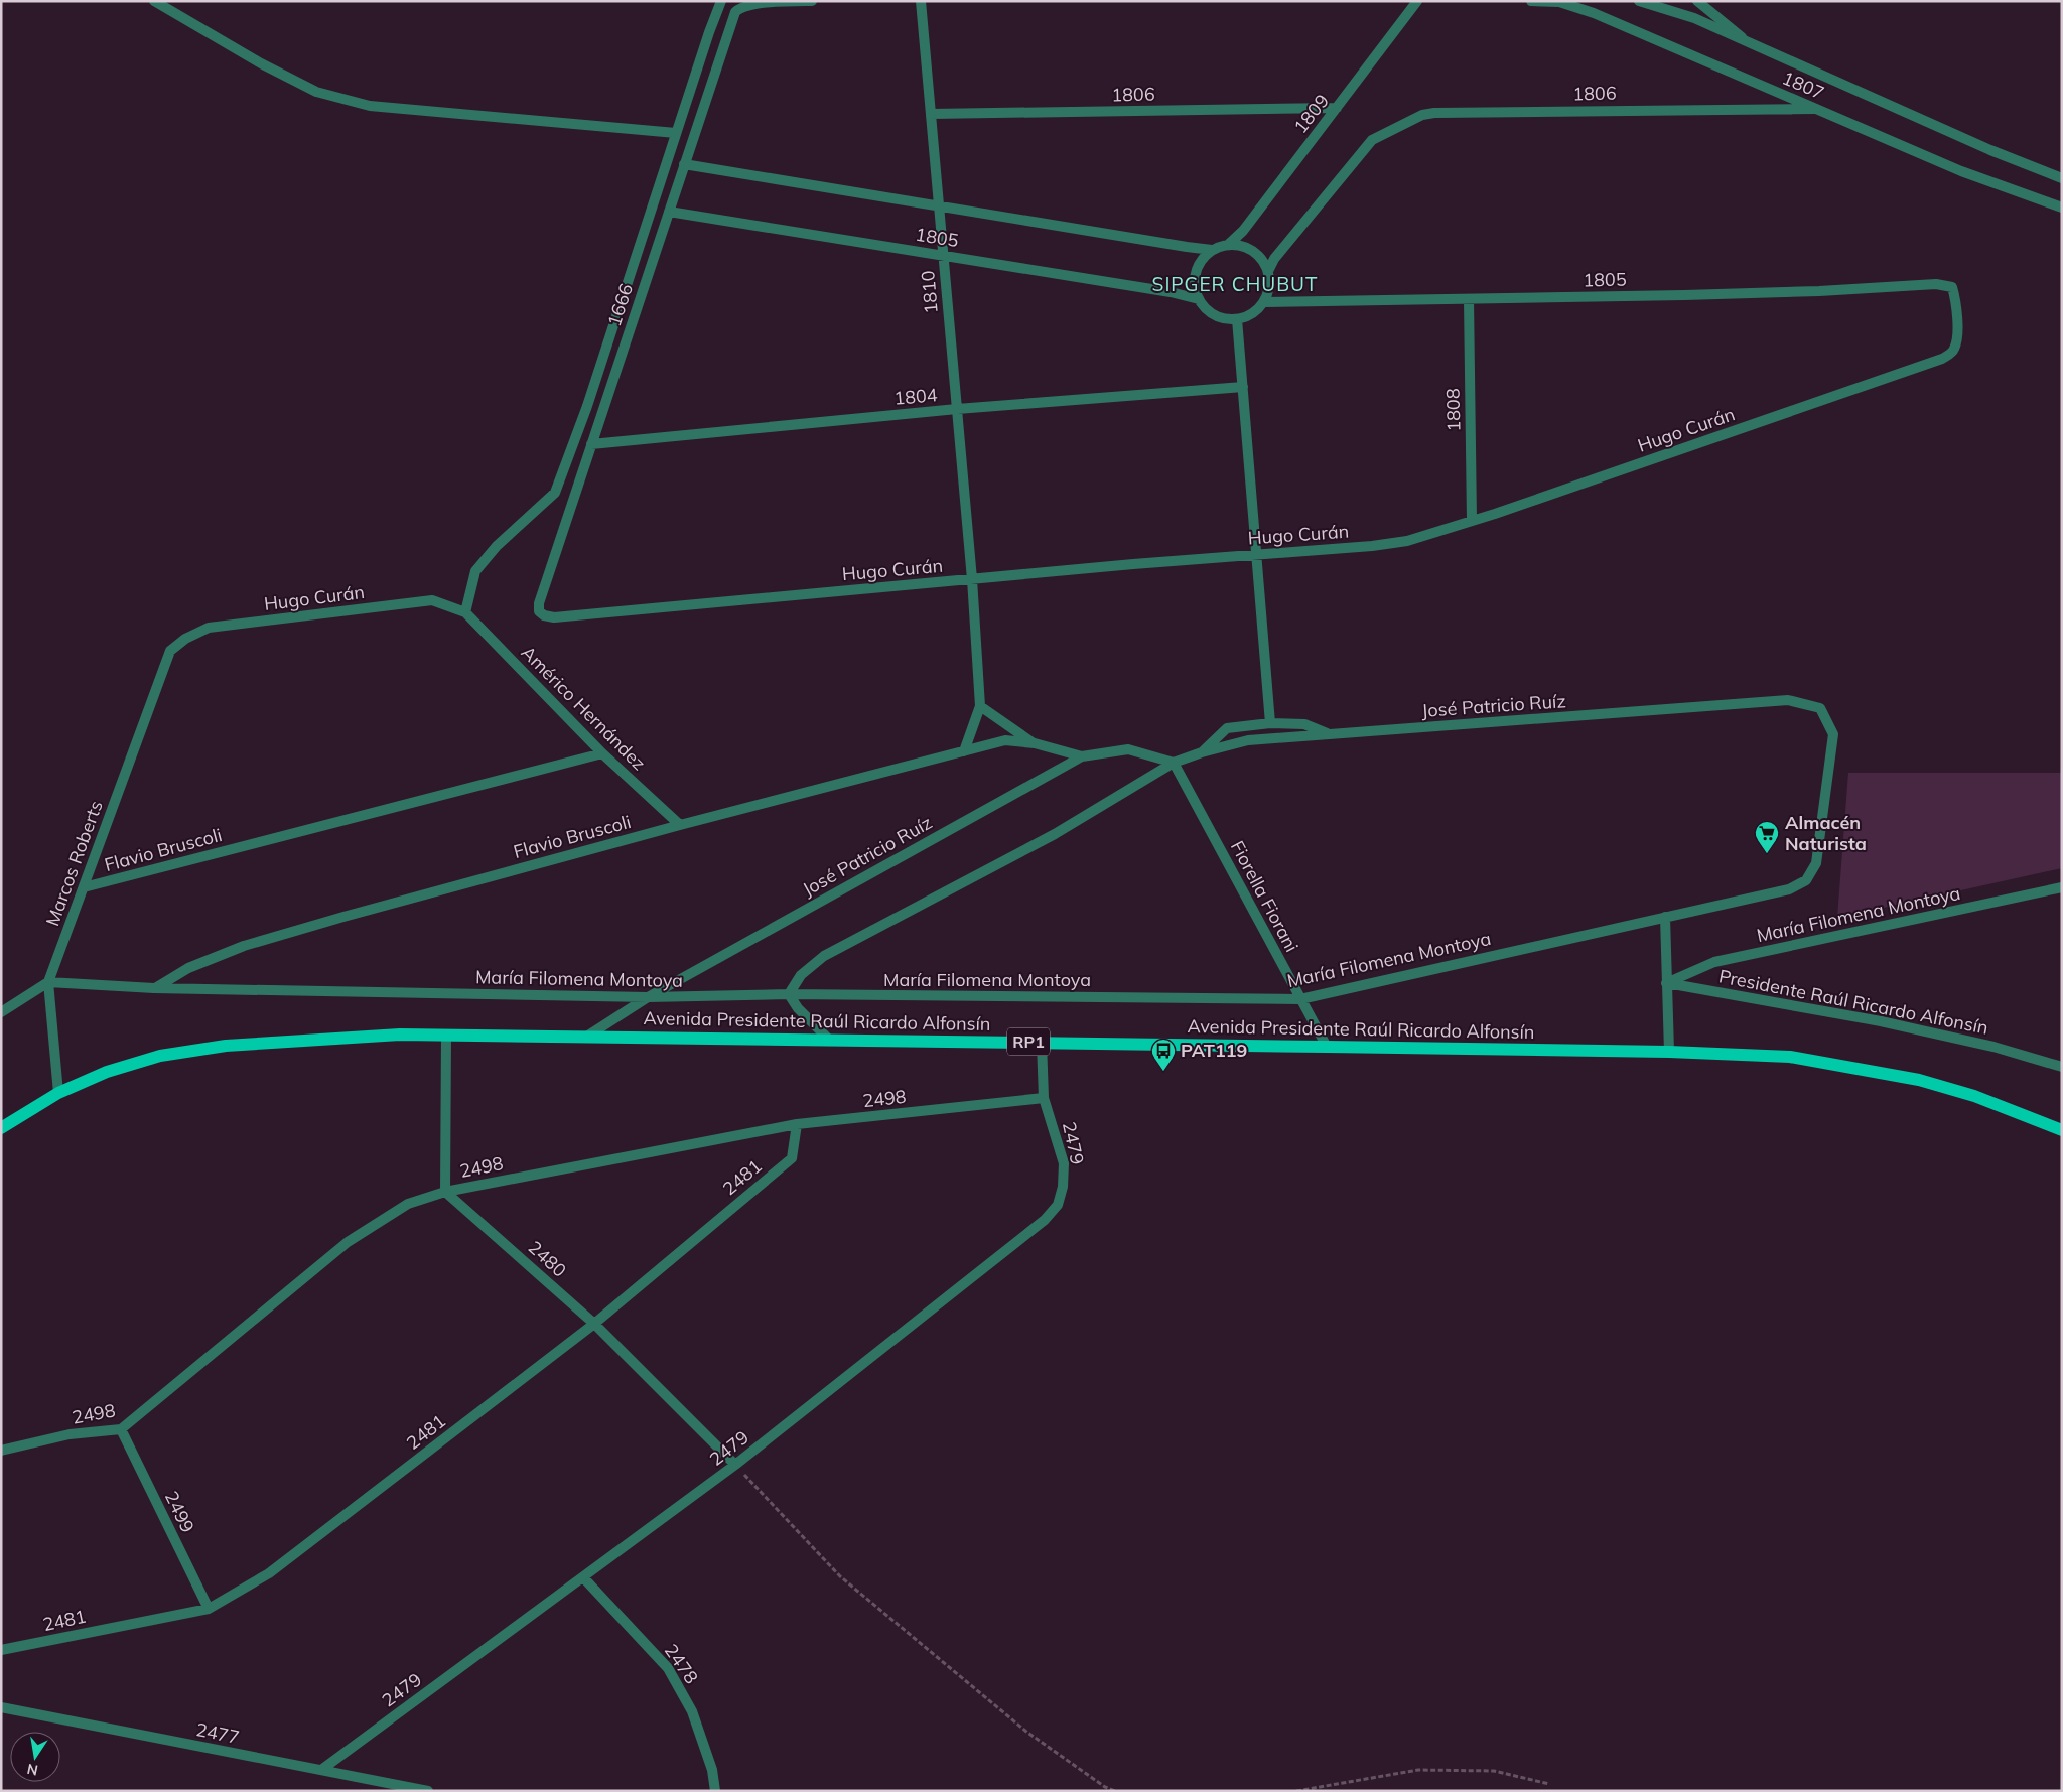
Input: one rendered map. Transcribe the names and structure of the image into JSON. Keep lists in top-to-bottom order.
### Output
{
  "streets": {
    "main road": ["Avenida Presidente Raúl Ricardo Alfonsín", "RP1"],
    "street": [
      "1807",
      "1806",
      "1809",
      "1805",
      "1810",
      "1666",
      "1804",
      "1808",
      "Hugo Curán",
      "José Patricio Ruíz",
      "Américo Hernández",
      "Flavio Bruscoli",
      "Marcos Roberts",
      "Fiorella Fiorani",
      "María Filomena Montoya",
      "Presidente Raúl Ricardo Alfonsín",
      "2498",
      "2479",
      "2481",
      "2480",
      "2499",
      "2478",
      "2477"
    ]
  },
  "crossings": [
    ["1807", "1806"],
    ["1806", "1809"],
    ["1806", "1805"],
    ["1806", "1810"],
    ["1809", "1805"],
    ["1805", "1810"],
    ["1805", "1666"],
    ["1805", "1808"],
    ["1805", "Hugo Curán"],
    ["1810", "1804"],
    ["1810", "Hugo Curán"],
    ["1666", "1804"],
    ["1666", "Hugo Curán"],
    ["1808", "Hugo Curán"],
    ["Hugo Curán", "Américo Hernández"],
    ["Hugo Curán", "Marcos Roberts"],
    ["José Patricio Ruíz", "Fiorella Fiorani"],
    ["José Patricio Ruíz", "María Filomena Montoya"],
    ["José Patricio Ruíz", "Avenida Presidente Raúl Ricardo Alfonsín"],
    ["Américo Hernández", "Flavio Bruscoli"],
    ["Flavio Bruscoli", "Marcos Roberts"],
    ["Flavio Bruscoli", "María Filomena Montoya"],
    ["Marcos Roberts", "María Filomena Montoya"],
    ["Marcos Roberts", "Avenida Presidente Raúl Ricardo Alfonsín"],
    ["Fiorella Fiorani", "María Filomena Montoya"],
    ["Fiorella Fiorani", "Avenida Presidente Raúl Ricardo Alfonsín"],
    ["María Filomena Montoya", "Presidente Raúl Ricardo Alfonsín"],
    ["Avenida Presidente Raúl Ricardo Alfonsín", "2479"],
    ["2498", "2479"],
    ["2498", "2481"],
    ["2498", "2480"],
    ["2498", "2499"],
    ["2479", "2480"],
    ["2479", "2478"],
    ["2479", "2477"],
    ["2481", "2480"],
    ["2481", "2499"]
  ],
  "districts": ["SIPGER CHUBUT"],
  "places": {
    "supermarket": ["Almacén Naturista"],
    "bus stop": ["PAT119"]
  },
  "north": "bottom"
}
